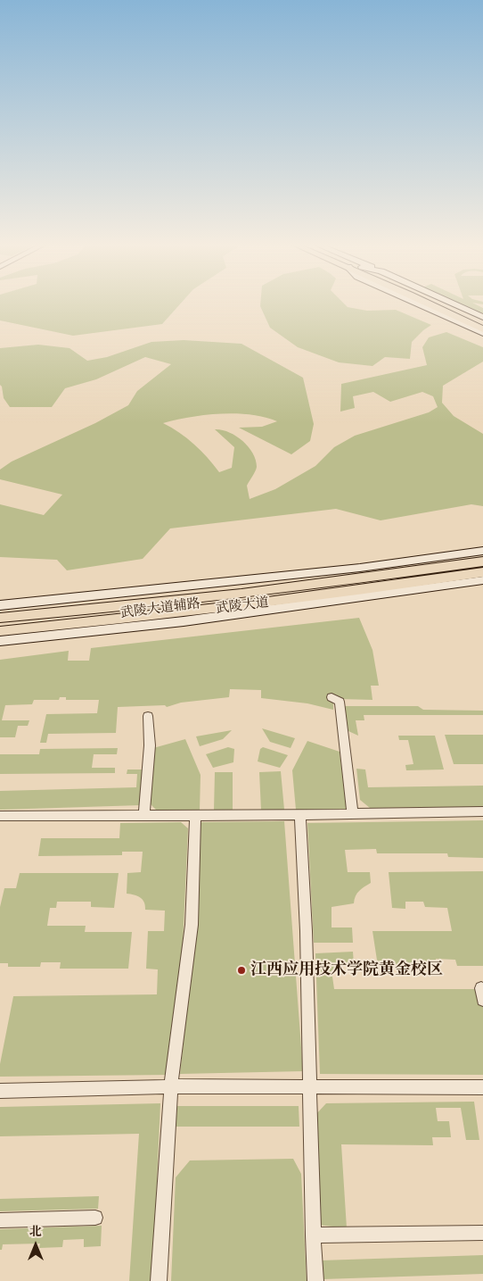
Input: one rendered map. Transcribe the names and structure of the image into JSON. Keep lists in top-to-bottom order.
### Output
{
  "streets": {
    "main road": ["武陵大道"],
    "street": ["武陵大道辅路"]
  },
  "places": ["江西应用技术学院黄金校区"],
  "north": "top"
}
